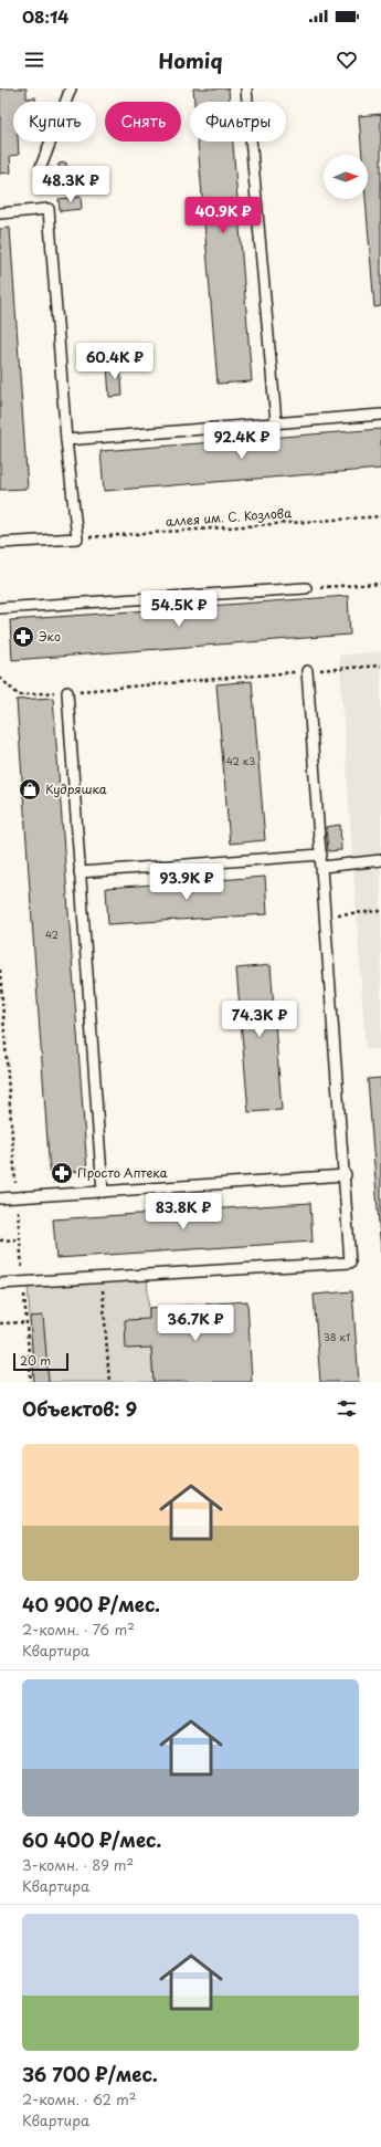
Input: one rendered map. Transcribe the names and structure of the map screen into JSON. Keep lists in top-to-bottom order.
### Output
{
  "streets": {
    "path": ["аллея им. С. Козлова"]
  },
  "places": {
    "pharmacy": ["Эко", "Просто Аптека"],
    "shop": ["Кудряшка"]
  },
  "house_numbers": ["42 к3", "42", "38 к1"],
  "scale_bar": "20 m",
  "north": "right",
  "page": {
    "status": "08:14",
    "header": "Homiq",
    "chip": ["Купить", "Снять", "Фильтры"],
    "price": [
      "48.3K ₽",
      "40.9K ₽",
      "60.4K ₽",
      "92.4K ₽",
      "54.5K ₽",
      "93.9K ₽",
      "74.3K ₽",
      "83.8K ₽",
      "36.7K ₽"
    ],
    "scale": "20 m",
    "heading": "Объектов: 9",
    "list": [
      {
        "name": "40 900 ₽/мес.",
        "note": "2-комн. · 76 m² · Квартира"
      },
      {
        "name": "60 400 ₽/мес.",
        "note": "3-комн. · 89 m² · Квартира"
      },
      {
        "name": "36 700 ₽/мес.",
        "note": "2-комн. · 62 m² · Квартира"
      }
    ]
  }
}
